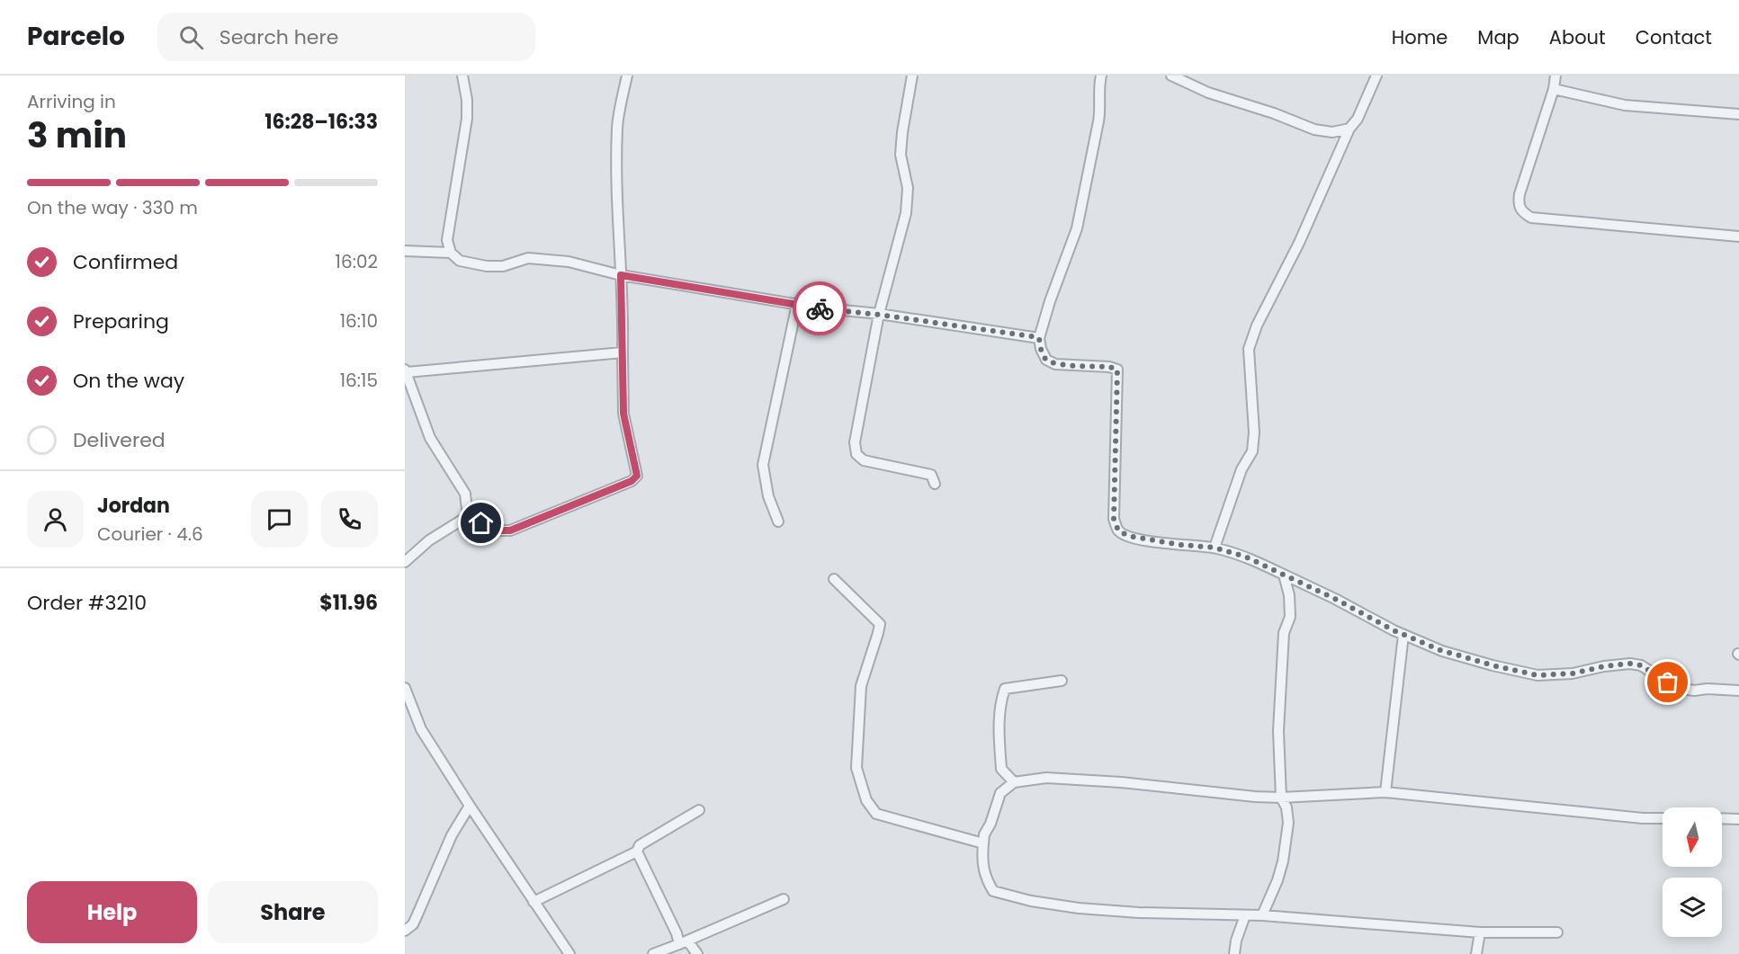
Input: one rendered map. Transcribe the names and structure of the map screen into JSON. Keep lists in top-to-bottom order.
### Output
{
  "north": "bottom",
  "page": {
    "header": "Parcelo",
    "search": "Search here",
    "nav": [
      "Home",
      "Map",
      "About",
      "Contact"
    ],
    "heading": ["3 min", "Arriving in", "16:28–16:33"],
    "panel": [
      "Jordan",
      "Courier · 4.6",
      "Order #3210",
      "$11.96"
    ],
    "bar": "On the way · 330 m",
    "list": [
      ["Confirmed", "16:02"],
      ["Preparing", "16:10"],
      ["On the way", "16:15"],
      "Delivered"
    ],
    "buttons": ["Help", "Share"]
  }
}
